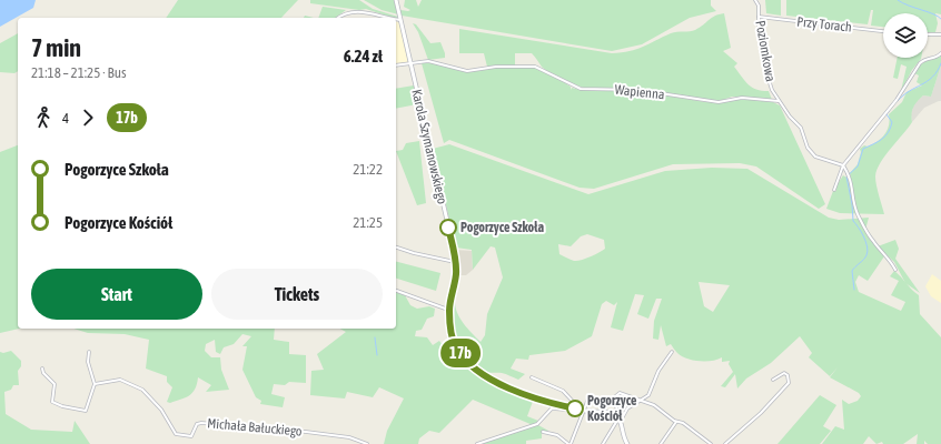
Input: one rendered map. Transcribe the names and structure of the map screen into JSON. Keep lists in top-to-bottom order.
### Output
{
  "streets": {
    "street": [
      "Przy Torach",
      "Poziomkowa",
      "Wapienna",
      "Karola Szymanowskiego",
      "Michała Bałuckiego"
    ]
  },
  "crossings": [
    ["Przy Torach", "Poziomkowa"],
    ["Poziomkowa", "Wapienna"],
    ["Wapienna", "Karola Szymanowskiego"]
  ],
  "places": ["Pogorzyce Szkoła", "Pogorzyce Kościół"],
  "lines": ["bus line 17b"],
  "page": {
    "on_map": "17b",
    "heading": ["7 min", "21:18 – 21:25 · Bus", "6.24 zł"],
    "legs": ["4", "17b"],
    "list": [
      {
        "name": "Pogorzyce Szkoła",
        "value": "21:22"
      },
      {
        "name": "Pogorzyce Kościół",
        "value": "21:25"
      }
    ],
    "buttons": ["Start", "Tickets"]
  }
}
